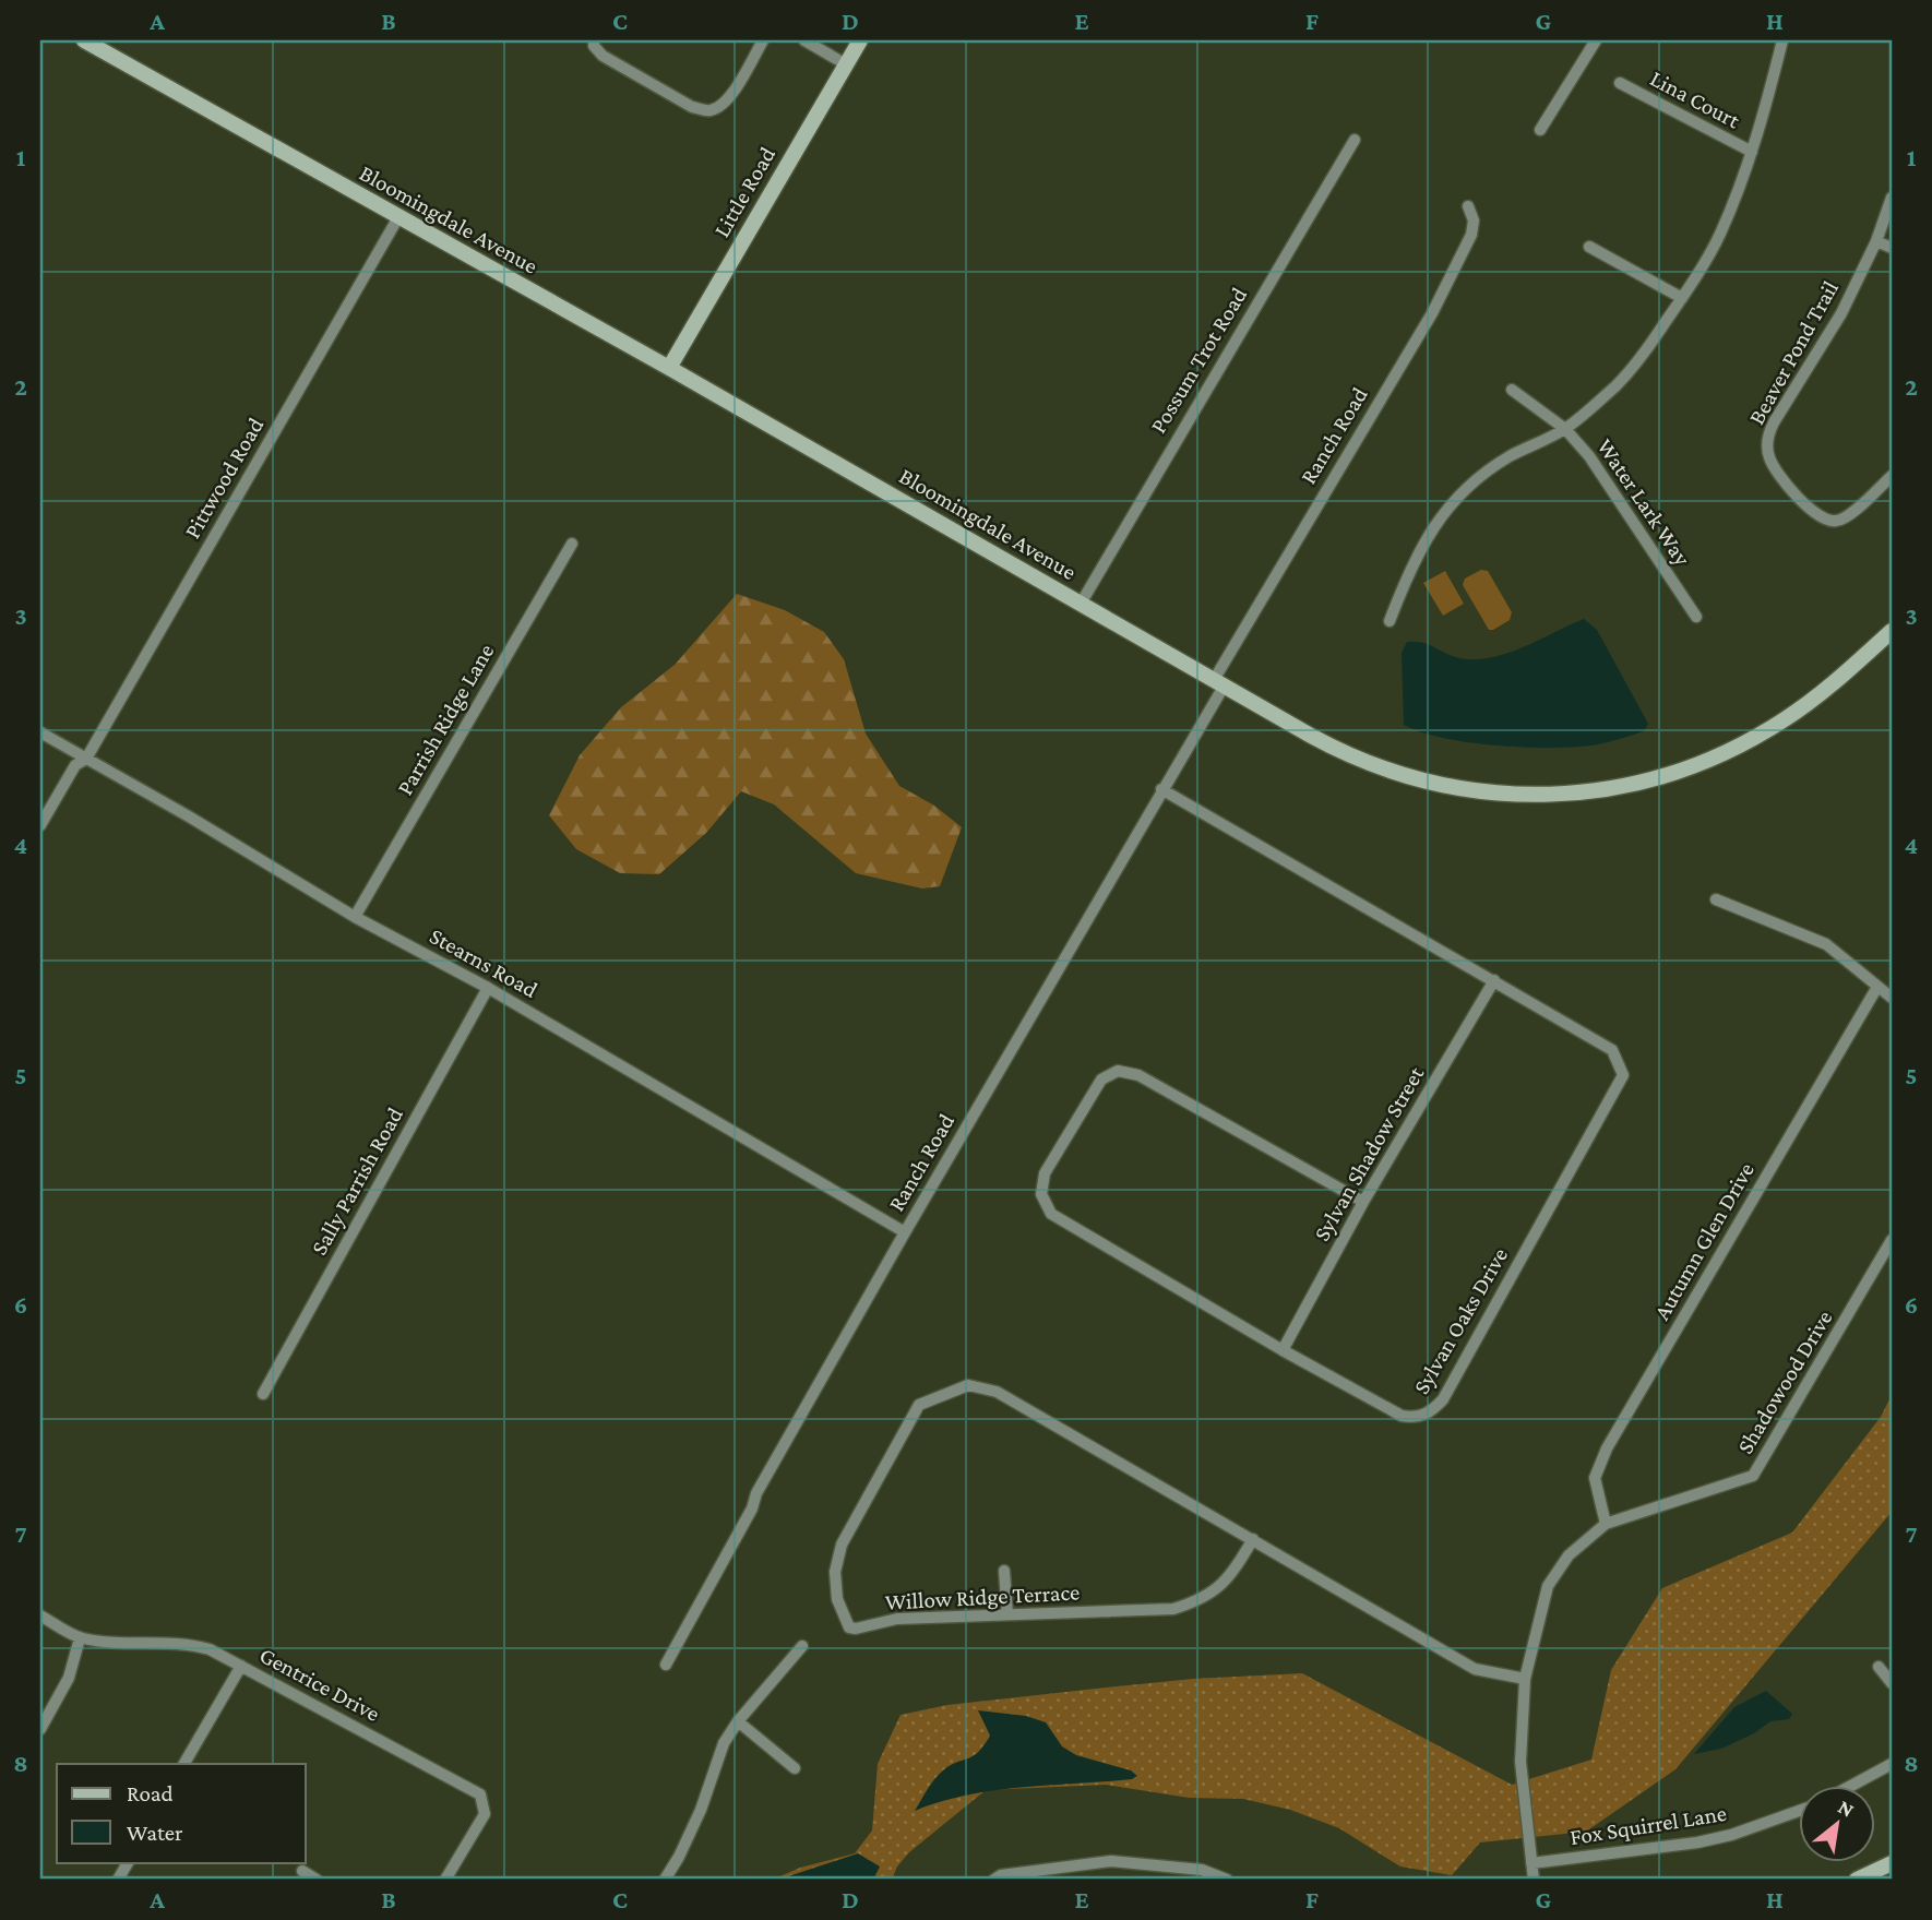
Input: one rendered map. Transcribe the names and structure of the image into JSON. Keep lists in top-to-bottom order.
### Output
{
  "streets": {
    "street": [
      "Lina Court",
      "Little Road",
      "Bloomingdale Avenue",
      "Beaver Pond Trail",
      "Possum Trot Road",
      "Ranch Road",
      "Pittwood Road",
      "Water Lark Way",
      "Parrish Ridge Lane",
      "Stearns Road",
      "Sylvan Shadow Street",
      "Sally Parrish Road",
      "Autumn Glen Drive",
      "Sylvan Oaks Drive",
      "Shadowood Drive",
      "Willow Ridge Terrace",
      "Gentrice Drive",
      "Fox Squirrel Lane"
    ]
  },
  "crossings": [
    ["Little Road", "Bloomingdale Avenue"],
    ["Bloomingdale Avenue", "Possum Trot Road"],
    ["Bloomingdale Avenue", "Ranch Road"],
    ["Bloomingdale Avenue", "Pittwood Road"],
    ["Ranch Road", "Stearns Road"],
    ["Ranch Road", "Sylvan Oaks Drive"],
    ["Pittwood Road", "Stearns Road"],
    ["Parrish Ridge Lane", "Stearns Road"],
    ["Stearns Road", "Sally Parrish Road"],
    ["Sylvan Shadow Street", "Sylvan Oaks Drive"],
    ["Autumn Glen Drive", "Shadowood Drive"],
    ["Shadowood Drive", "Willow Ridge Terrace"],
    ["Shadowood Drive", "Fox Squirrel Lane"]
  ],
  "legend": ["Road", "Water"],
  "north": "top right",
  "grid": {
    "columns": [
      "A",
      "B",
      "C",
      "D",
      "E",
      "F",
      "G",
      "H"
    ],
    "rows": [
      "1",
      "2",
      "3",
      "4",
      "5",
      "6",
      "7",
      "8"
    ]
  }
}
